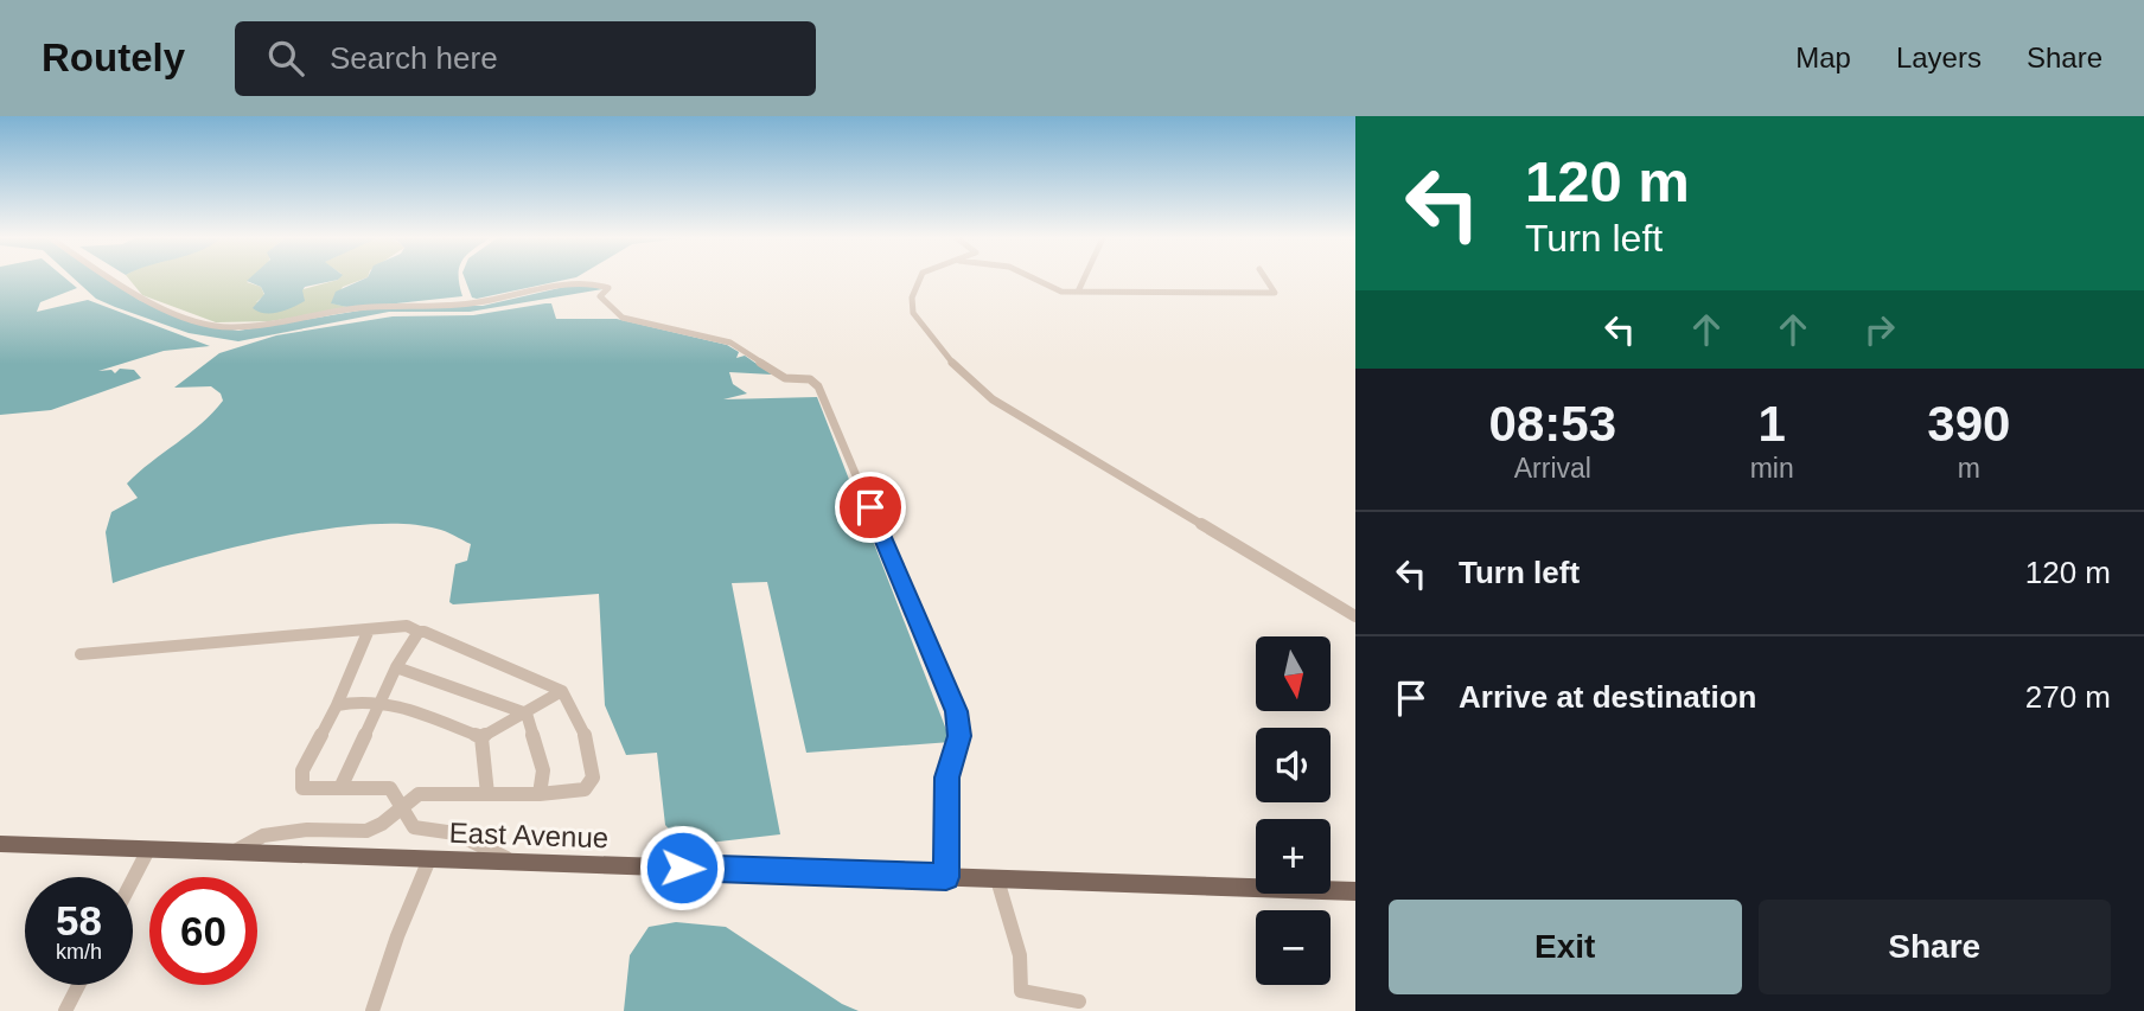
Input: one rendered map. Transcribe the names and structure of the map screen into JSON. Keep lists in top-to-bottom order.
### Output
{
  "streets": {
    "main road": ["East Avenue"]
  },
  "north": "bottom",
  "page": {
    "header": "Routely",
    "search": "Search here",
    "nav": ["Map", "Layers", "Share"],
    "turn": ["120 m", "Turn left"],
    "eta": [
      "08:53",
      "Arrival",
      "1",
      "min",
      "390",
      "m"
    ],
    "list": [
      {
        "name": "Turn left",
        "value": "120 m"
      },
      {
        "name": "Arrive at destination",
        "value": "270 m"
      }
    ],
    "map_buttons": ["+", "−"],
    "speed": "58 km/h",
    "limit": "60",
    "buttons": ["Exit", "Share"]
  }
}
